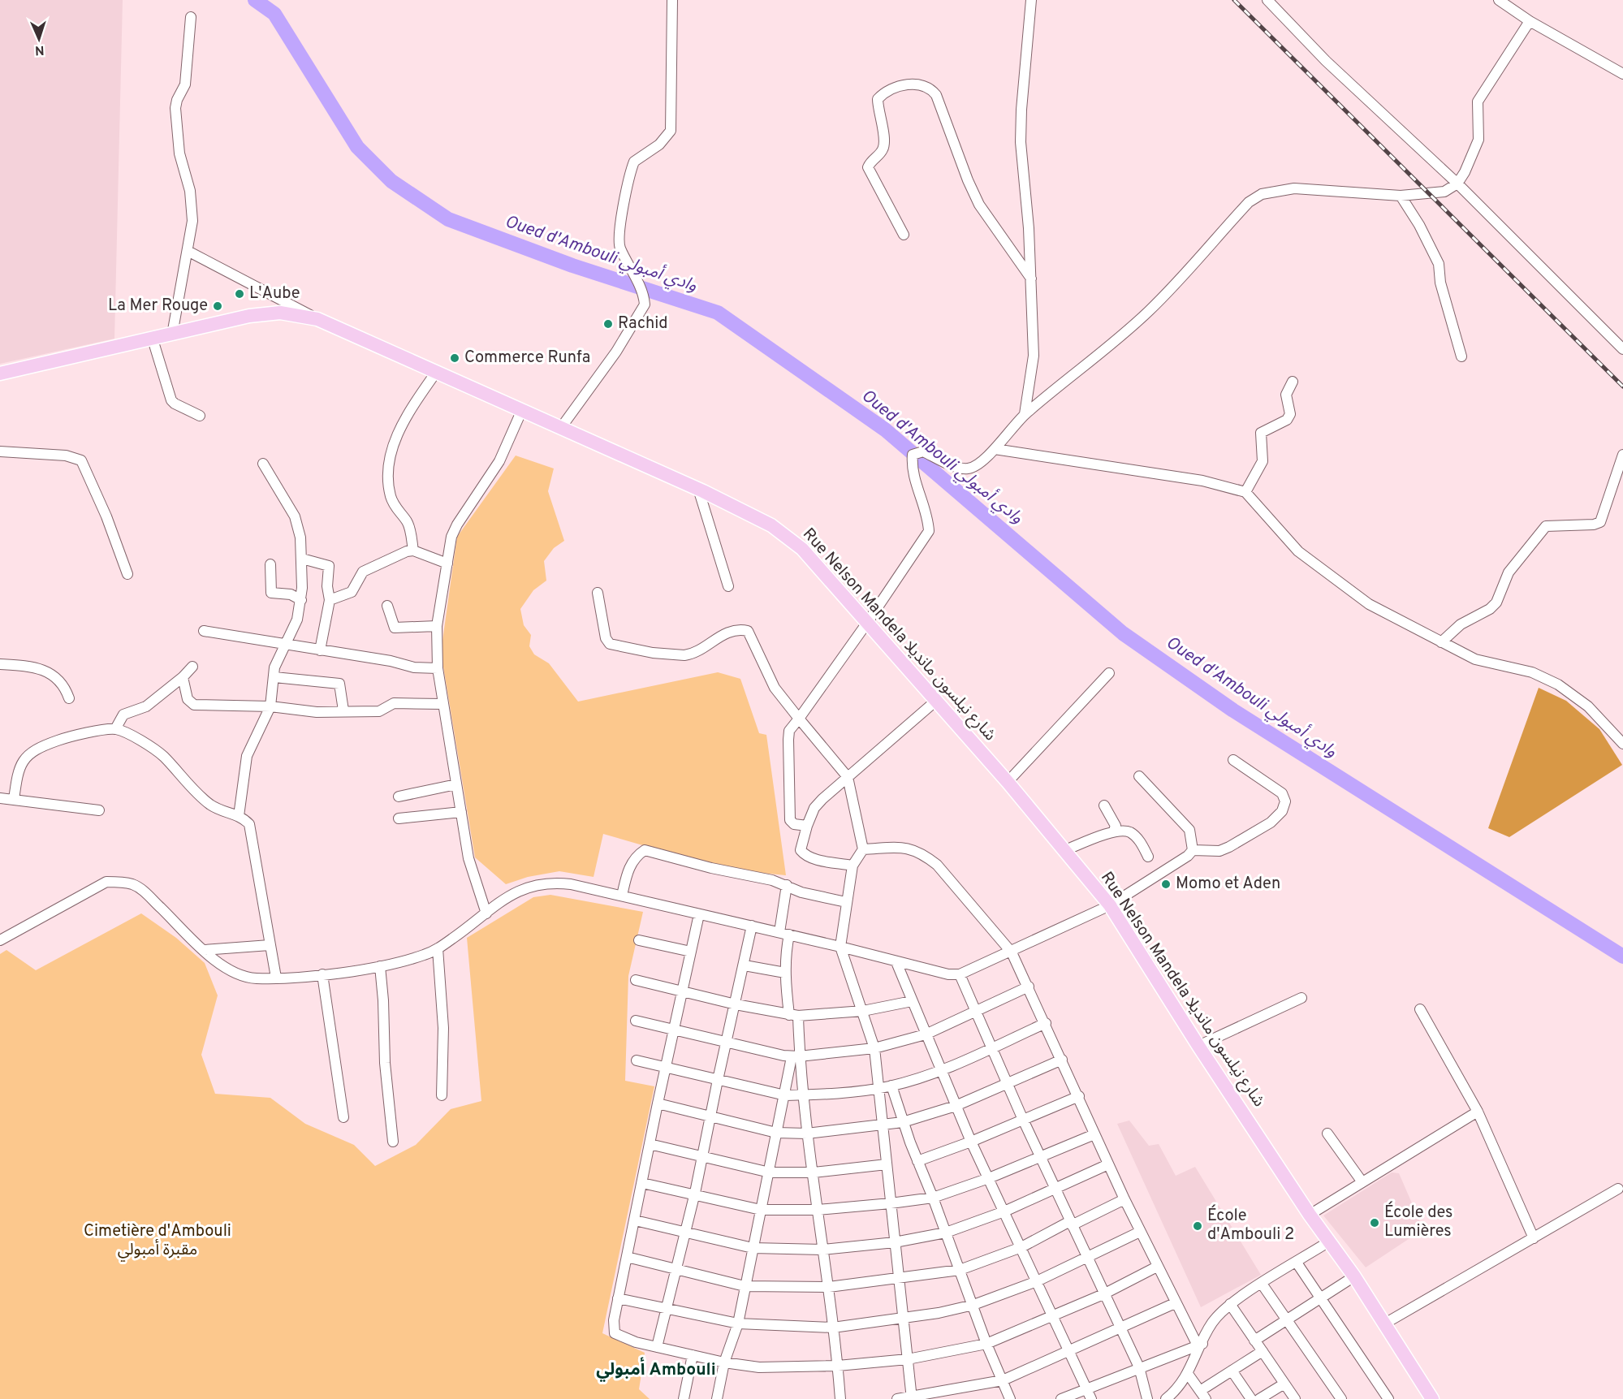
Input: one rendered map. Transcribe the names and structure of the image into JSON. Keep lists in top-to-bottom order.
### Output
{
  "streets": {
    "main road": ["Rue Nelson Mandela شارع نيلسون مانديلا"]
  },
  "districts": ["أمبولي Ambouli"],
  "water": ["Oued d'Ambouli وادي أمبولي"],
  "parks": ["Cimetière d'Ambouli مقبرة أمبولي"],
  "places": [
    "L'Aube",
    "La Mer Rouge",
    "Rachid",
    "Commerce Runfa",
    "Momo et Aden",
    "École des Lumières",
    "École d'Ambouli 2"
  ],
  "north": "bottom"
}
